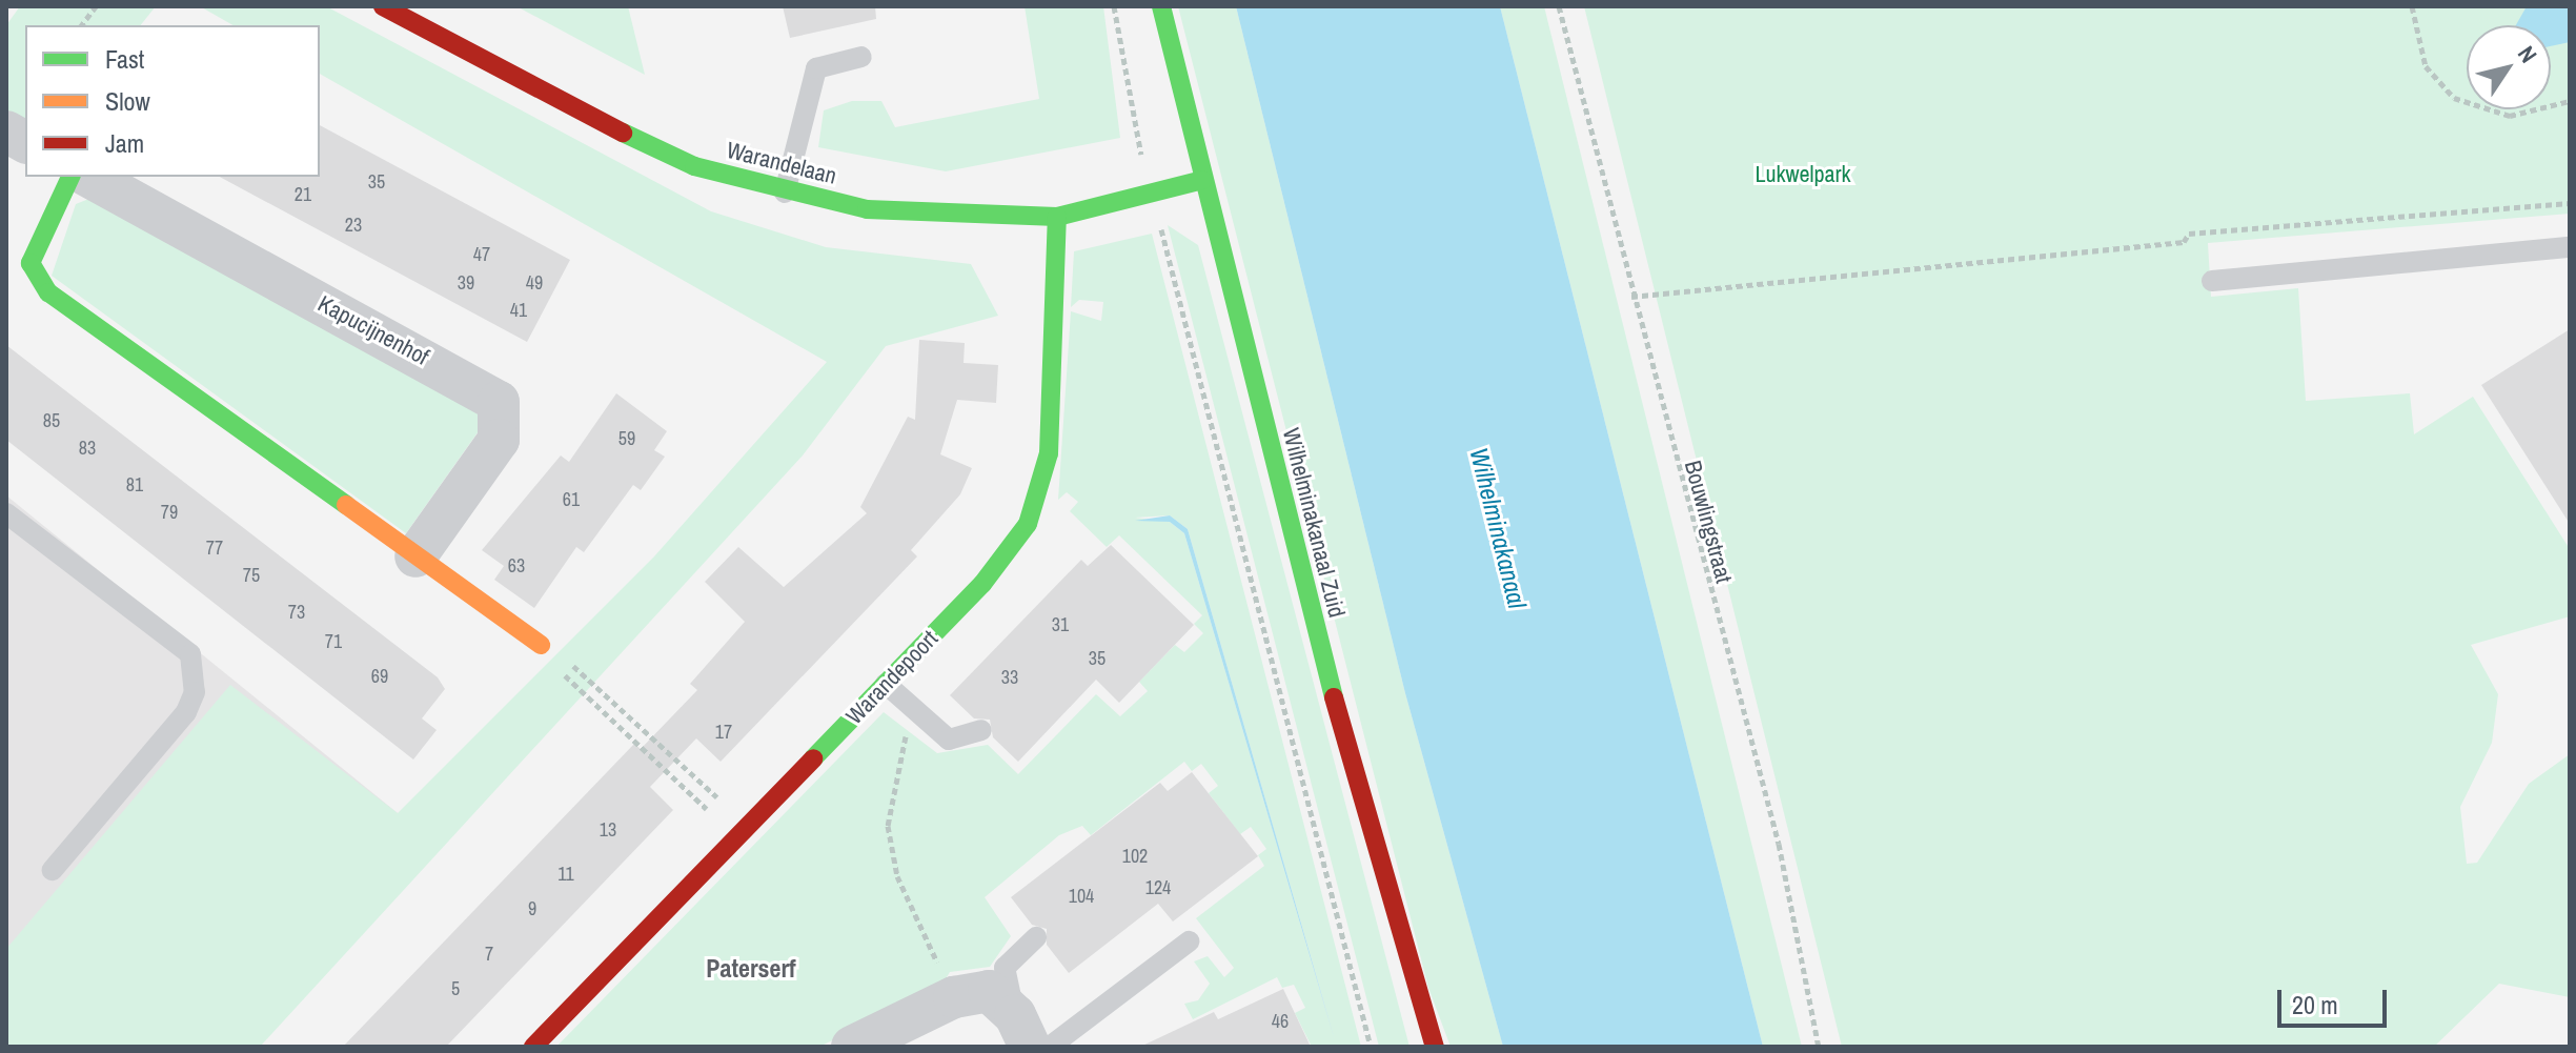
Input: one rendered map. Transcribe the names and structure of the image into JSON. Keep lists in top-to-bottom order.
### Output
{
  "streets": {
    "street": [
      "Warandelaan",
      "Kapucijnenhof",
      "Wilhelminakanaal Zuid",
      "Warandepoort"
    ],
    "path": ["Bouwlingstraat"]
  },
  "crossings": [
    ["Warandelaan", "Wilhelminakanaal Zuid"],
    ["Warandelaan", "Warandepoort"]
  ],
  "districts": ["Paterserf"],
  "water": ["Wilhelminakanaal"],
  "parks": ["Lukwelpark"],
  "house_numbers": [
    "35",
    "21",
    "23",
    "47",
    "39",
    "49",
    "41",
    "85",
    "59",
    "83",
    "81",
    "61",
    "79",
    "77",
    "63",
    "75",
    "73",
    "31",
    "71",
    "35",
    "69",
    "33",
    "17",
    "13",
    "102",
    "11",
    "124",
    "104",
    "9",
    "7",
    "5",
    "46"
  ],
  "legend": ["Fast", "Slow", "Jam"],
  "scale_bar": "20 m",
  "north": "top right"
}
